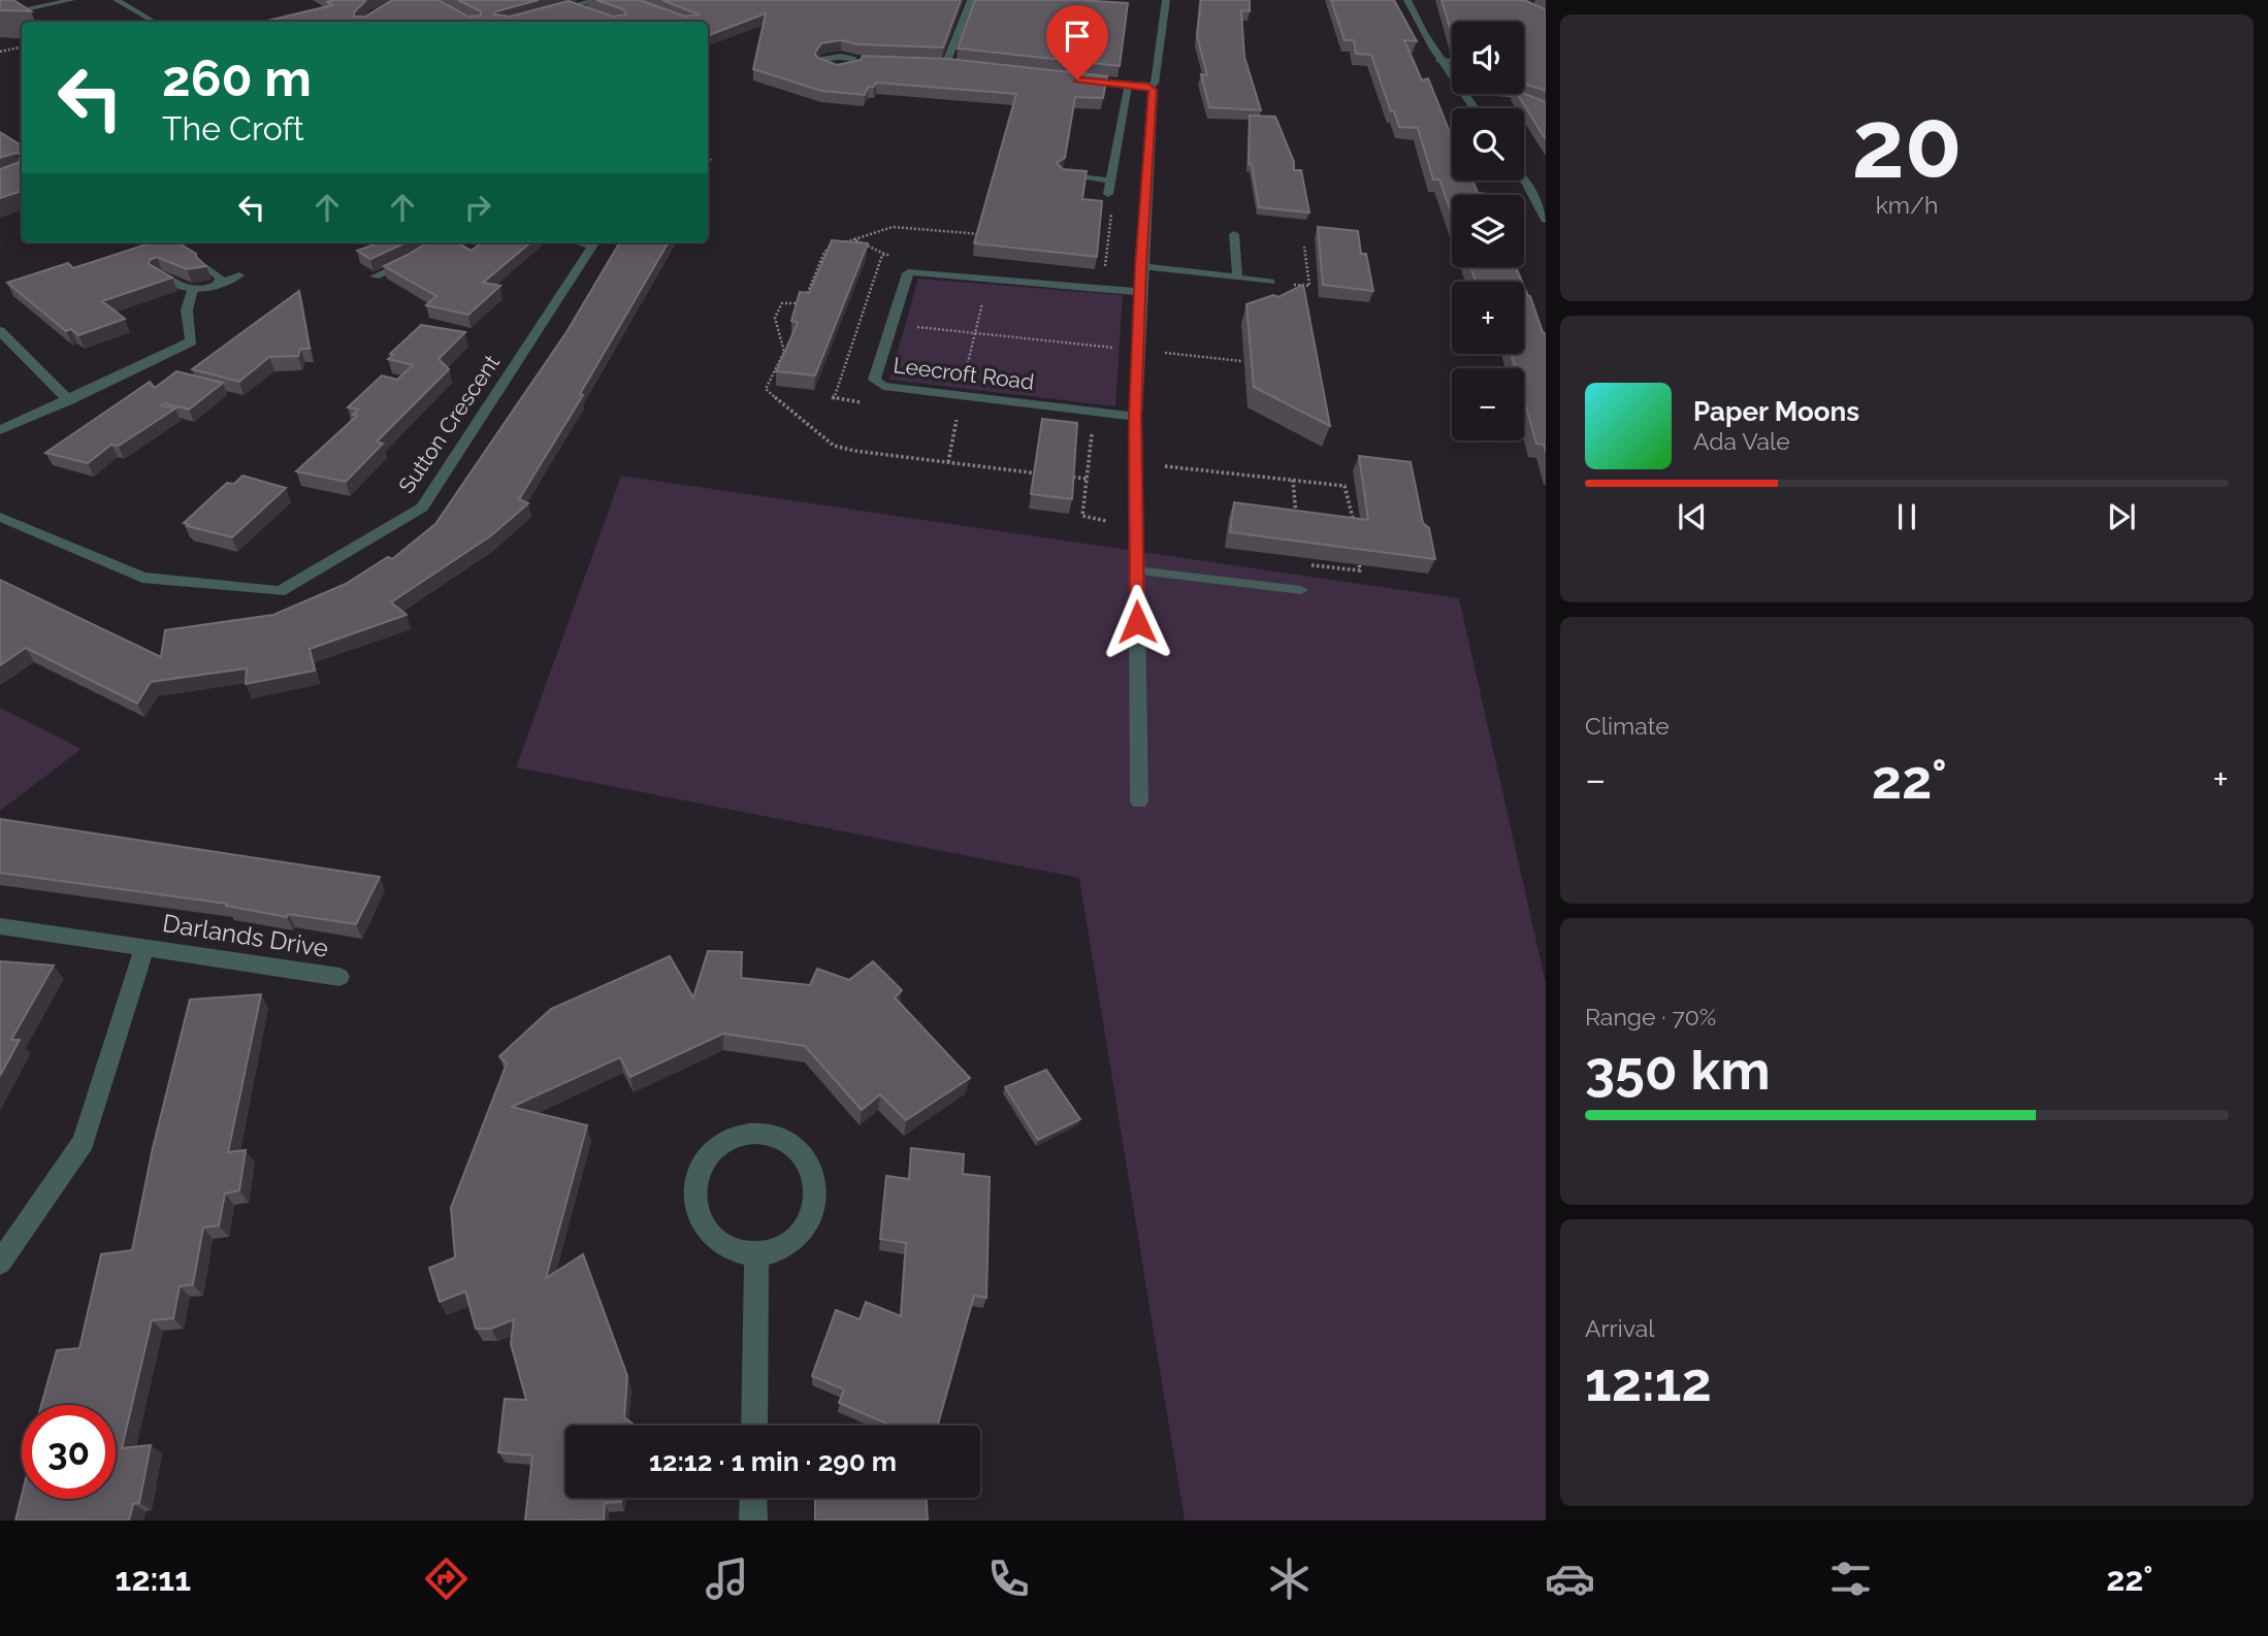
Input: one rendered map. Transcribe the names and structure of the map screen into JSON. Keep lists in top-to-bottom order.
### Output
{
  "streets": {
    "street": ["Leecroft Road", "Sutton Crescent", "Darlands Drive"]
  },
  "page": {
    "tile": [
      ["20", "km/h"],
      "Climate",
      ["Range · 70%", "350 km"],
      ["Arrival", "12:12"]
    ],
    "map_buttons": ["+", "−"],
    "turn": ["260 m", "The Croft"],
    "song": ["Paper Moons", "Ada Vale"],
    "heat": ["−", "22°", "+"],
    "limit": "30",
    "trip": "12:12 · 1 min · 290 m",
    "tabs": ["12:11", "22°"]
  }
}
